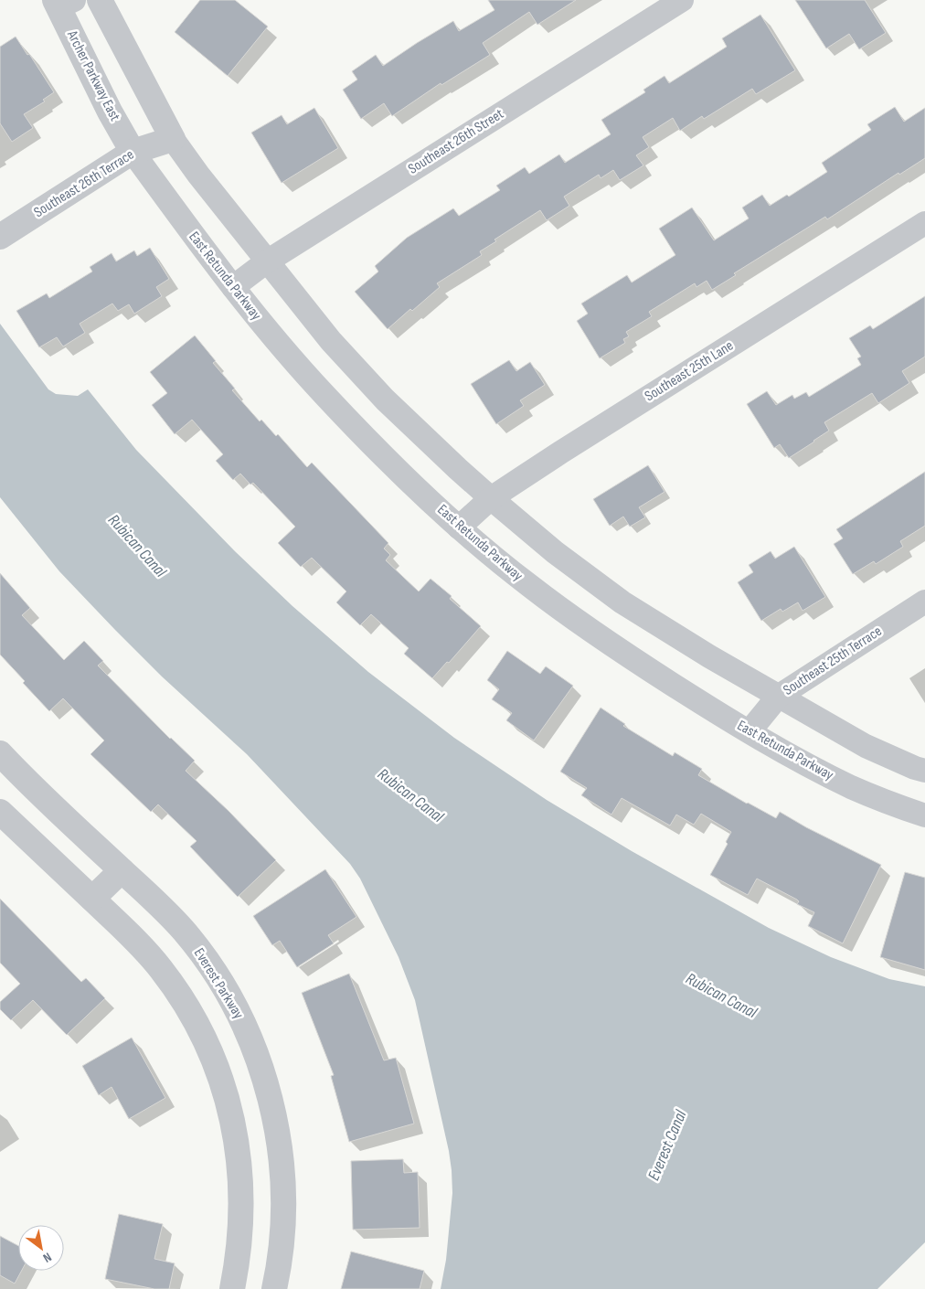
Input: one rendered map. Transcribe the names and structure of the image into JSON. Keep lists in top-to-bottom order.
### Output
{
  "streets": {
    "street": [
      "Archer Parkway East",
      "Southeast 26th Street",
      "Southeast 26th Terrace",
      "East Retunda Parkway",
      "Southeast 25th Lane",
      "Southeast 25th Terrace",
      "Everest Parkway"
    ]
  },
  "crossings": [
    ["Archer Parkway East", "Southeast 26th Terrace"],
    ["Archer Parkway East", "East Retunda Parkway"],
    ["Southeast 26th Street", "East Retunda Parkway"],
    ["Southeast 26th Terrace", "East Retunda Parkway"],
    ["East Retunda Parkway", "Southeast 25th Lane"],
    ["East Retunda Parkway", "Southeast 25th Terrace"]
  ],
  "water": ["Rubican Canal", "Everest Canal"],
  "north": "bottom right"
}
